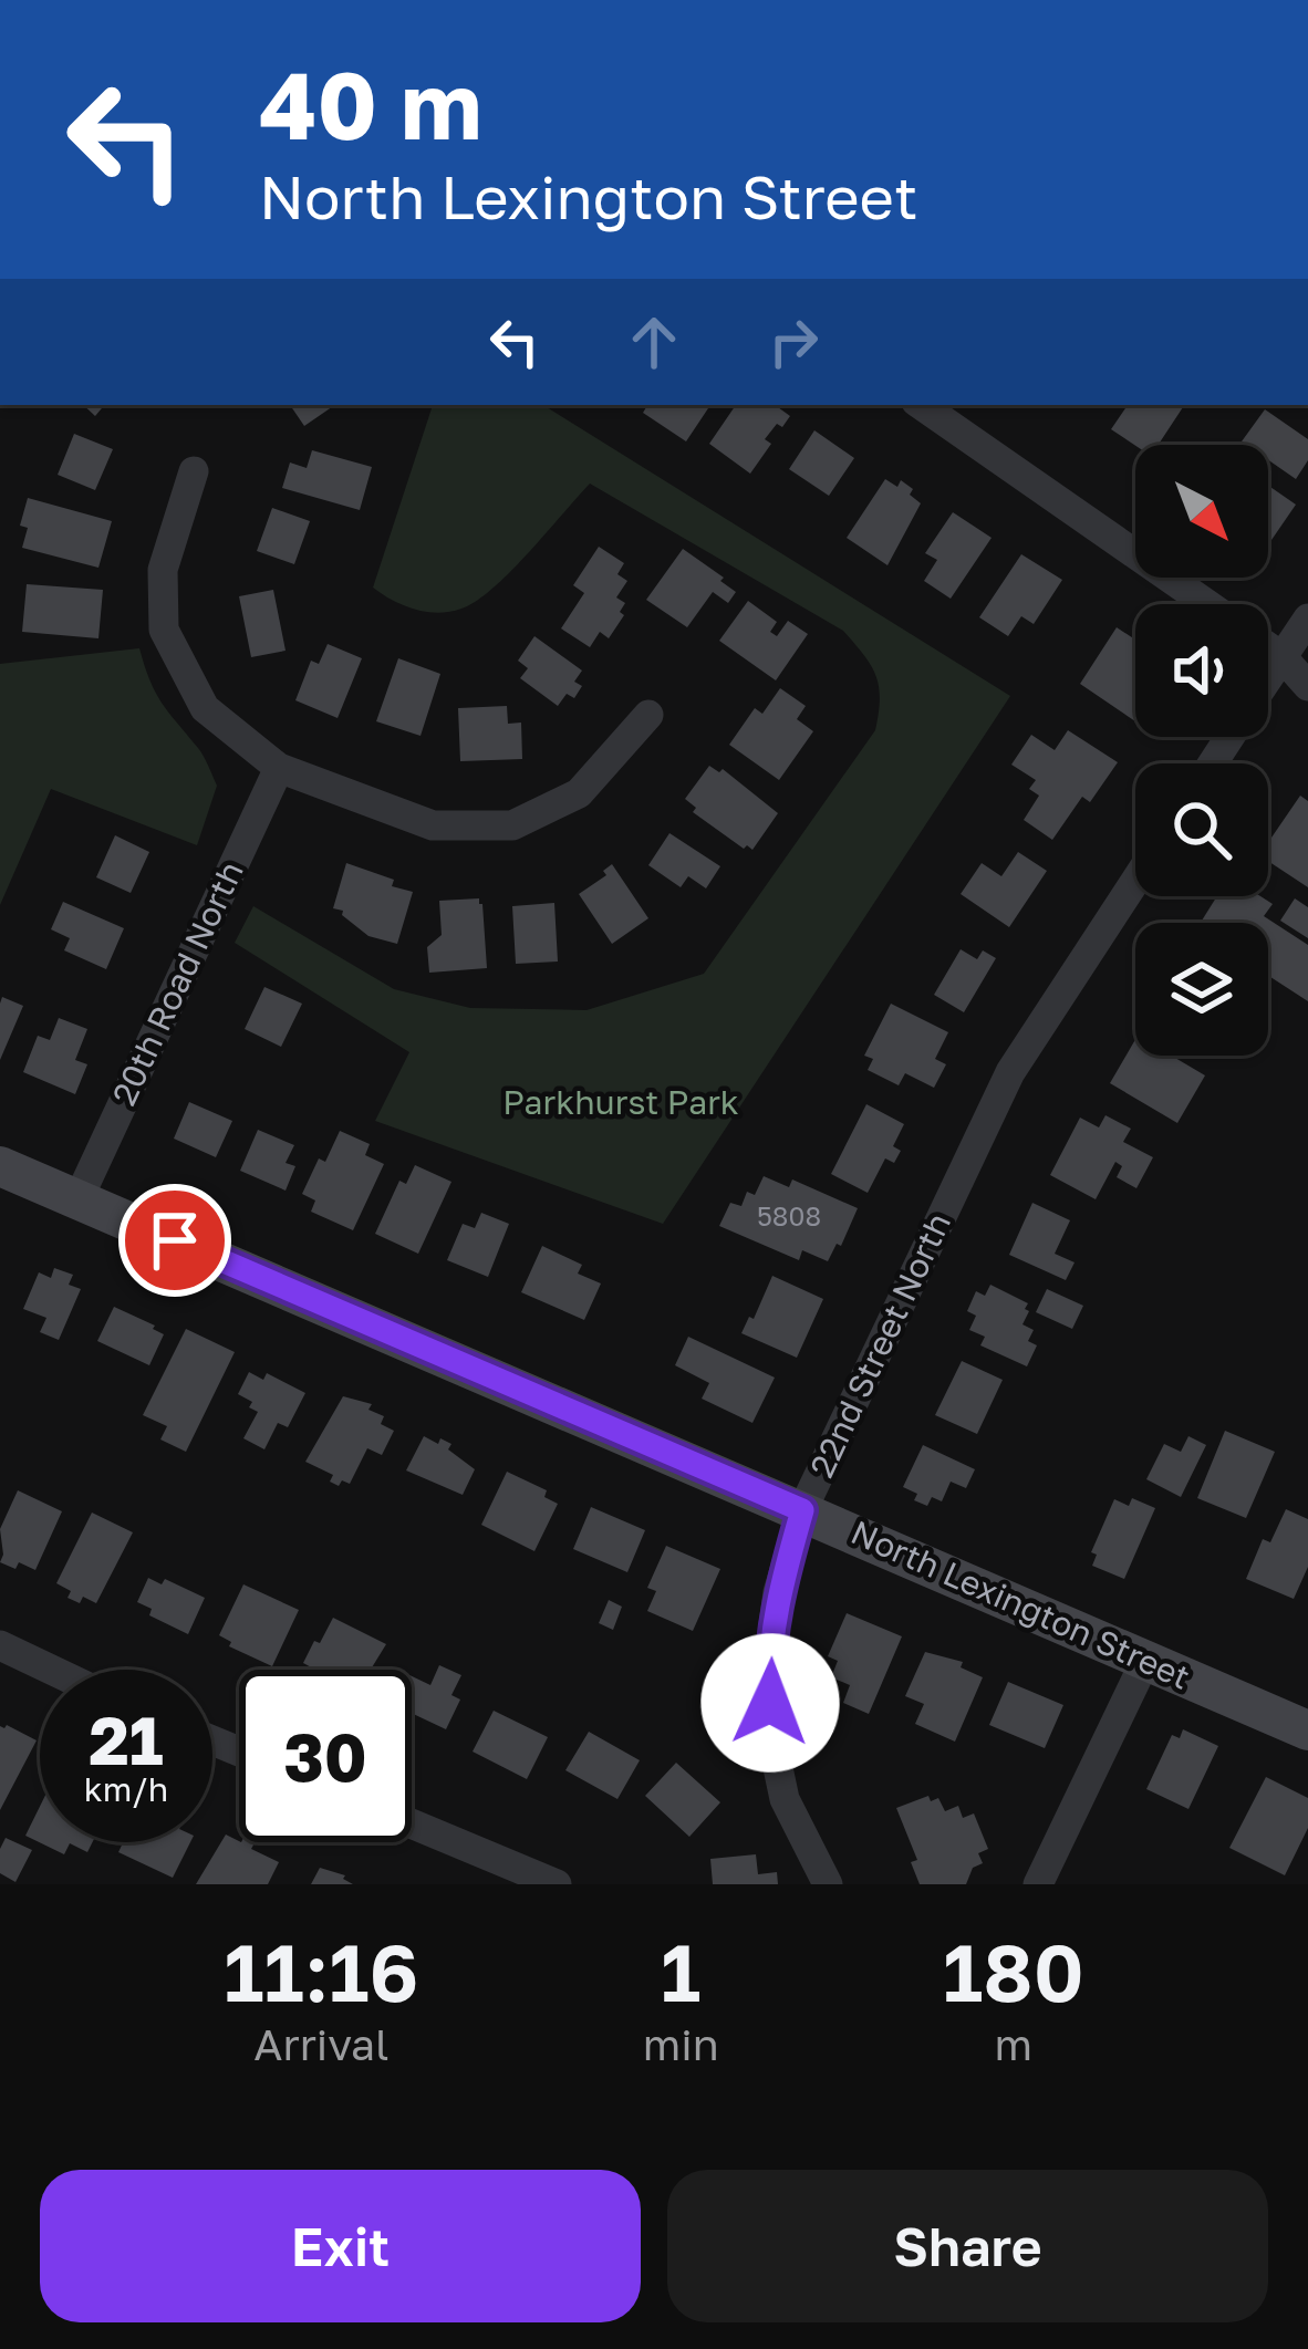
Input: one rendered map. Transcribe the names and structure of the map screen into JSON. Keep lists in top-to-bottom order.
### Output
{
  "streets": {
    "street": ["20th Road North", "22nd Street North", "North Lexington Street"]
  },
  "crossings": [
    ["20th Road North", "North Lexington Street"],
    ["22nd Street North", "North Lexington Street"]
  ],
  "parks": ["Parkhurst Park"],
  "house_numbers": ["5808"],
  "north": "bottom right",
  "page": {
    "turn": ["40 m", "North Lexington Street"],
    "speed": "21 km/h",
    "limit": "30",
    "eta": [
      "11:16",
      "Arrival",
      "1",
      "min",
      "180",
      "m"
    ],
    "buttons": ["Exit", "Share"]
  }
}
